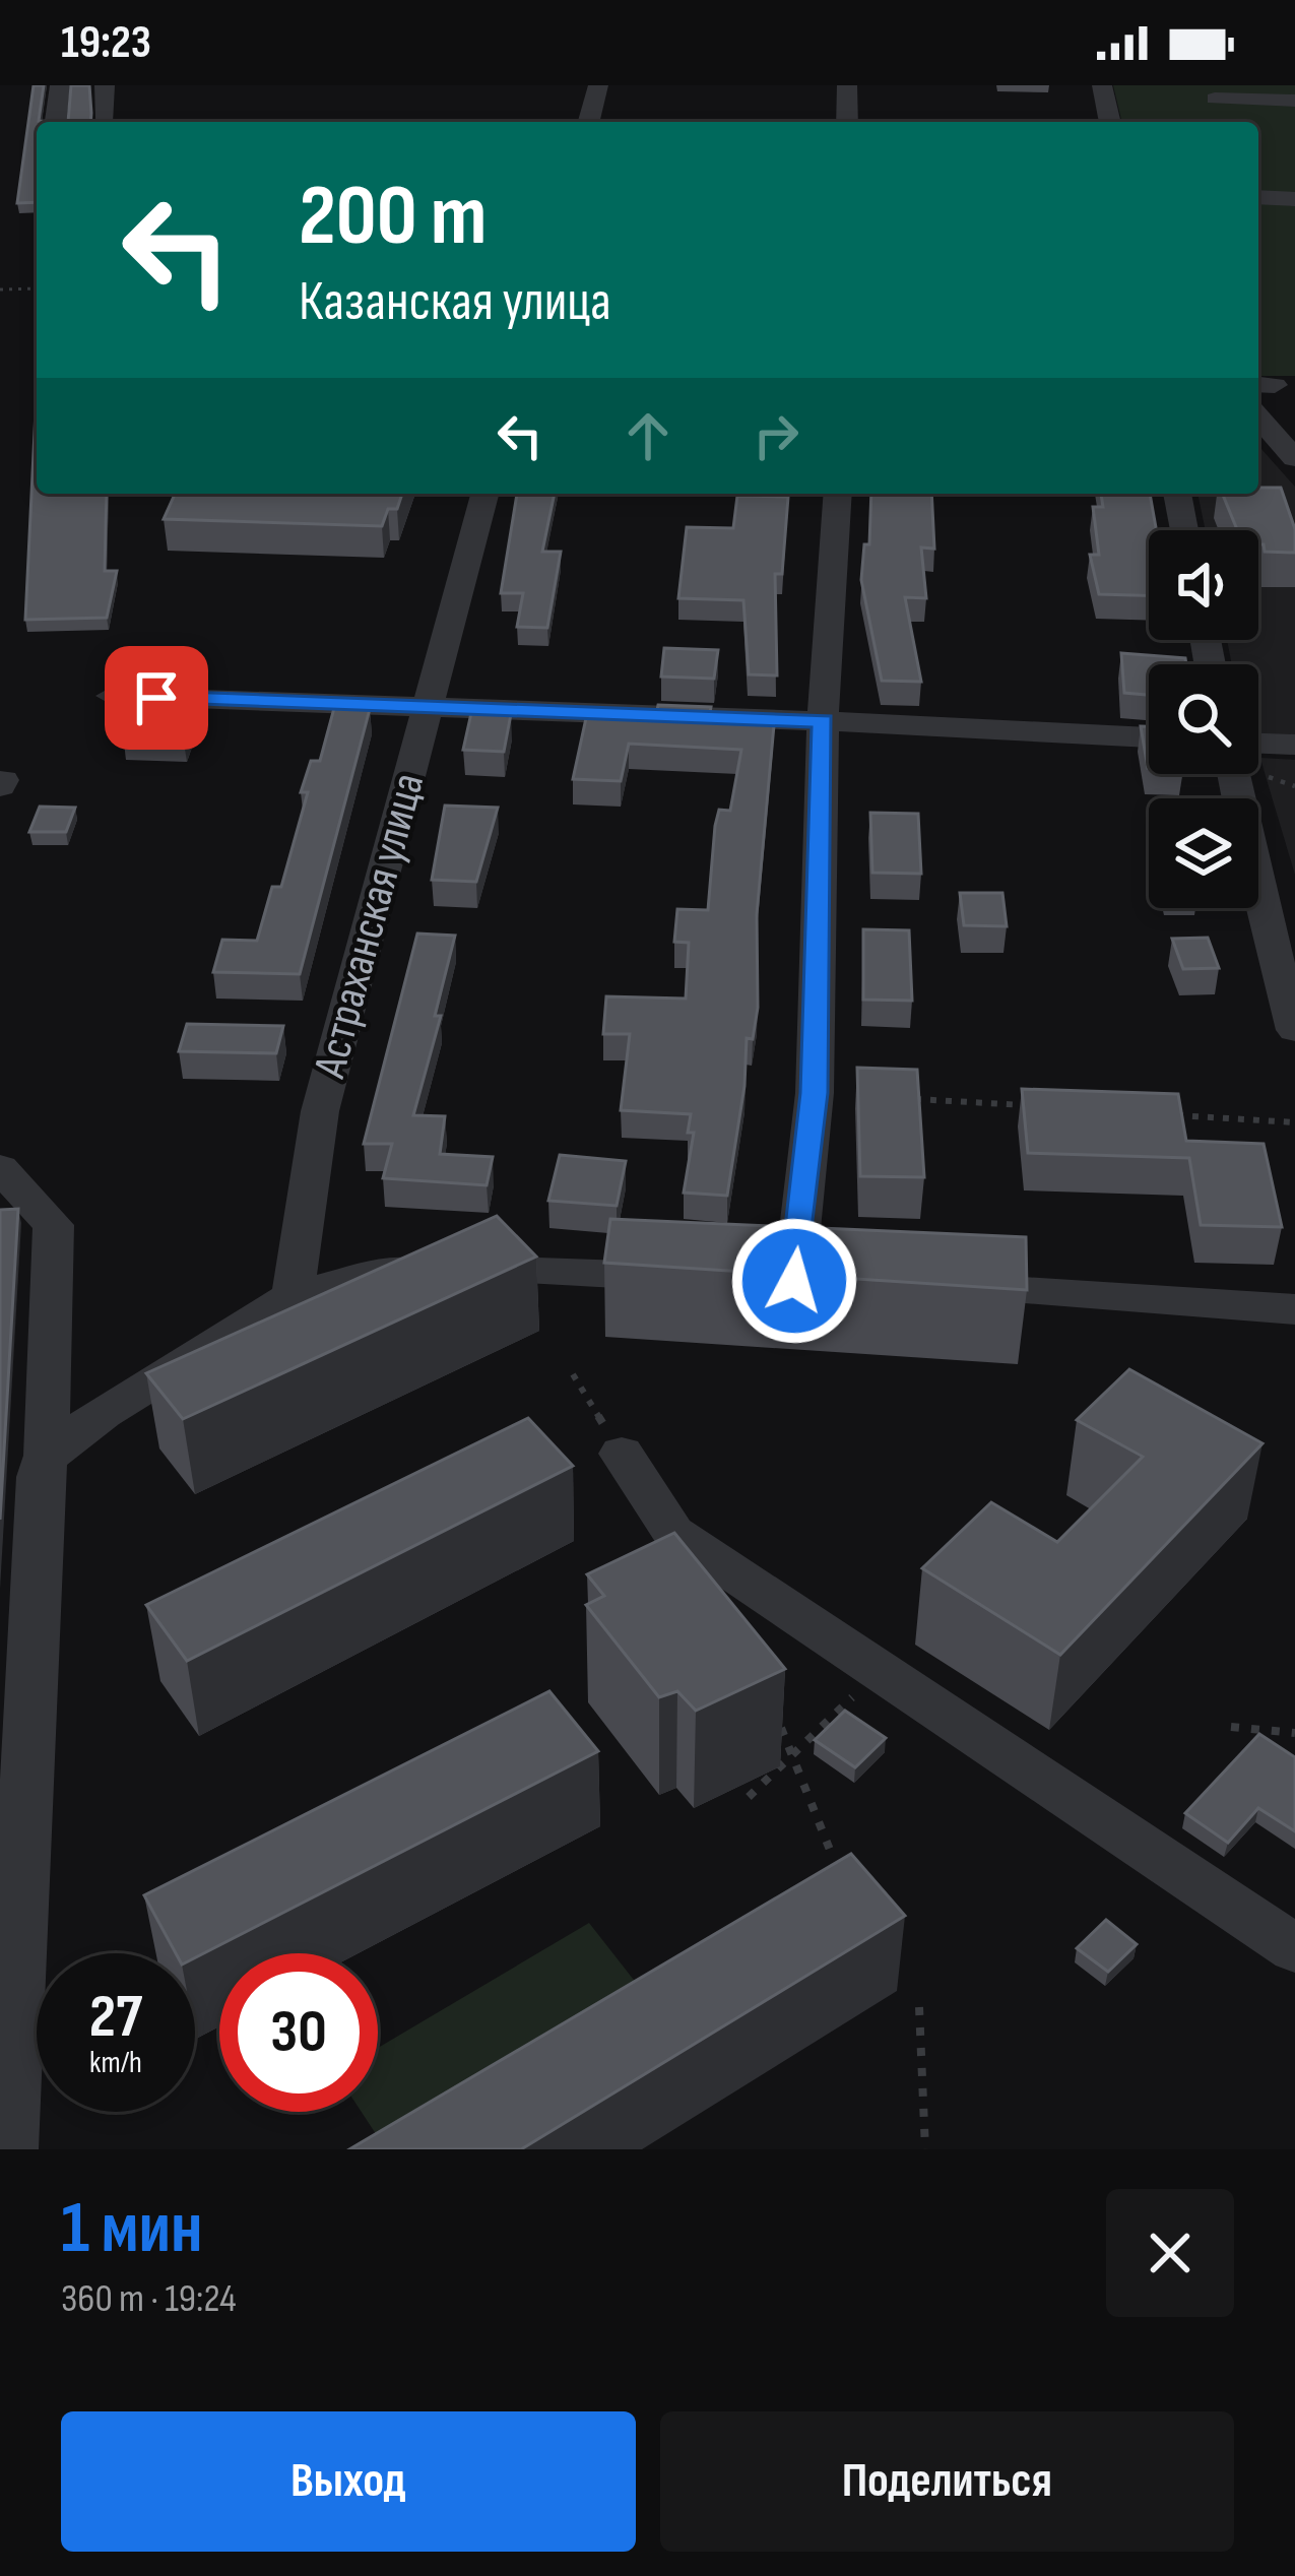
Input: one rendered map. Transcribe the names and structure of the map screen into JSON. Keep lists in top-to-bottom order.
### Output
{
  "streets": {
    "street": ["Астраханская улица"]
  },
  "page": {
    "status": "19:23",
    "turn": ["200 m", "Казанская улица"],
    "speed": "27 km/h",
    "limit": "30",
    "heading": ["1 мин", "360 m · 19:24"],
    "buttons": ["Выход", "Поделиться"]
  }
}
